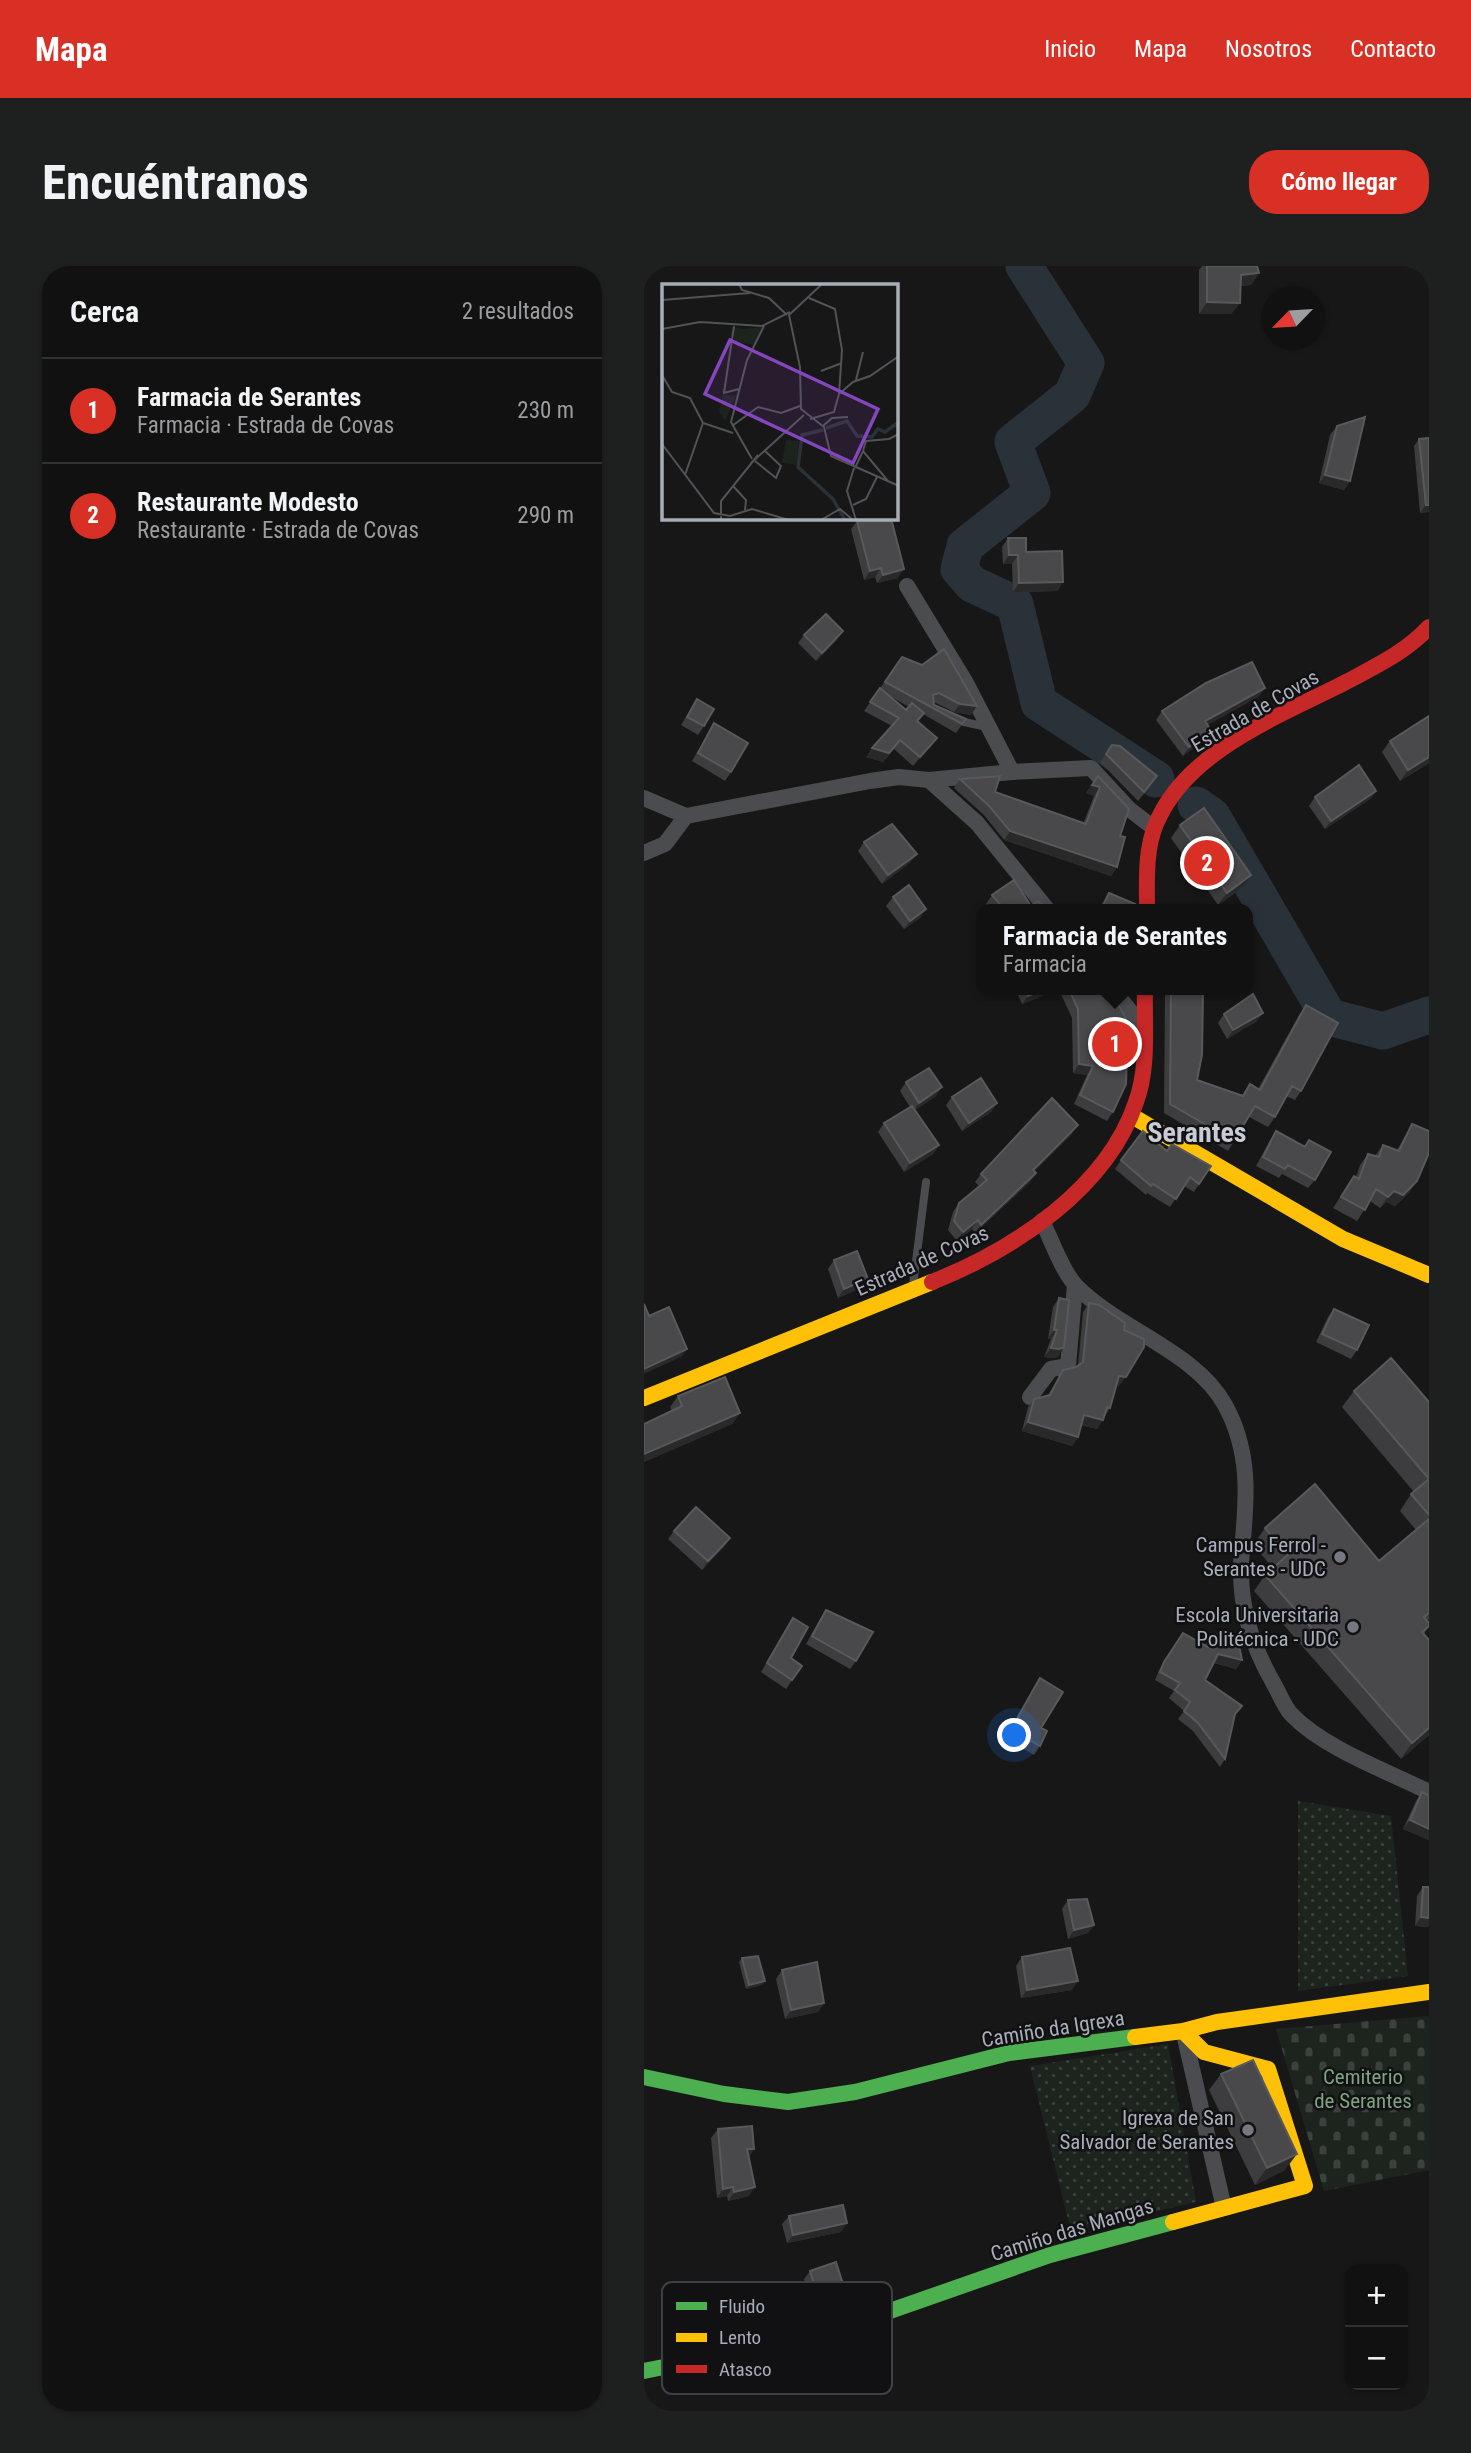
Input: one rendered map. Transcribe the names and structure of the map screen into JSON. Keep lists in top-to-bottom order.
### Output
{
  "streets": {
    "street": ["Estrada de Covas", "Camiño da Igrexa", "Camiño das Mangas"]
  },
  "crossings": [
    ["Camiño da Igrexa", "Camiño das Mangas"]
  ],
  "districts": ["Serantes"],
  "parks": ["Cemiterio de Serantes"],
  "places": ["Campus Ferrol - Serantes - UDC", "Escola Universitaria Politécnica - UDC", "Igrexa de San Salvador de Serantes"],
  "legend": ["Fluido", "Lento", "Atasco"],
  "north": "bottom left",
  "page": {
    "header": "Mapa",
    "nav": [
      "Inicio",
      "Mapa",
      "Nosotros",
      "Contacto"
    ],
    "buttons": "Cómo llegar",
    "title": "Encuéntranos",
    "heading": ["Cerca", "2 resultados"],
    "list": [
      {
        "mark": "1",
        "name": "Farmacia de Serantes",
        "note": "Farmacia · Estrada de Covas",
        "value": "230 m"
      },
      {
        "mark": "2",
        "name": "Restaurante Modesto",
        "note": "Restaurante · Estrada de Covas",
        "value": "290 m"
      }
    ],
    "pins": ["2", "1"],
    "popup": ["Farmacia de Serantes", "Farmacia"],
    "map_buttons": ["+", "−"]
  }
}
